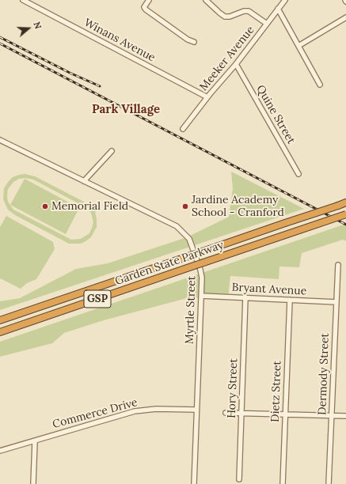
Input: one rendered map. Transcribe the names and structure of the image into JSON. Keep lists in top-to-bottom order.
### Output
{
  "streets": {
    "highway": ["Garden State Parkway", "GSP"],
    "street": [
      "Winans Avenue",
      "Meeker Avenue",
      "Quine Street",
      "Bryant Avenue",
      "Myrtle Street",
      "Dermody Street",
      "Hory Street",
      "Dietz Street",
      "Commerce Drive"
    ]
  },
  "crossings": [
    ["Winans Avenue", "Meeker Avenue"],
    ["Meeker Avenue", "Quine Street"],
    ["Bryant Avenue", "Myrtle Street"],
    ["Bryant Avenue", "Dermody Street"],
    ["Bryant Avenue", "Hory Street"],
    ["Bryant Avenue", "Dietz Street"],
    ["Myrtle Street", "Commerce Drive"]
  ],
  "districts": ["Park Village"],
  "places": ["Memorial Field", "Jardine Academy School - Cranford"],
  "north": "right"
}
